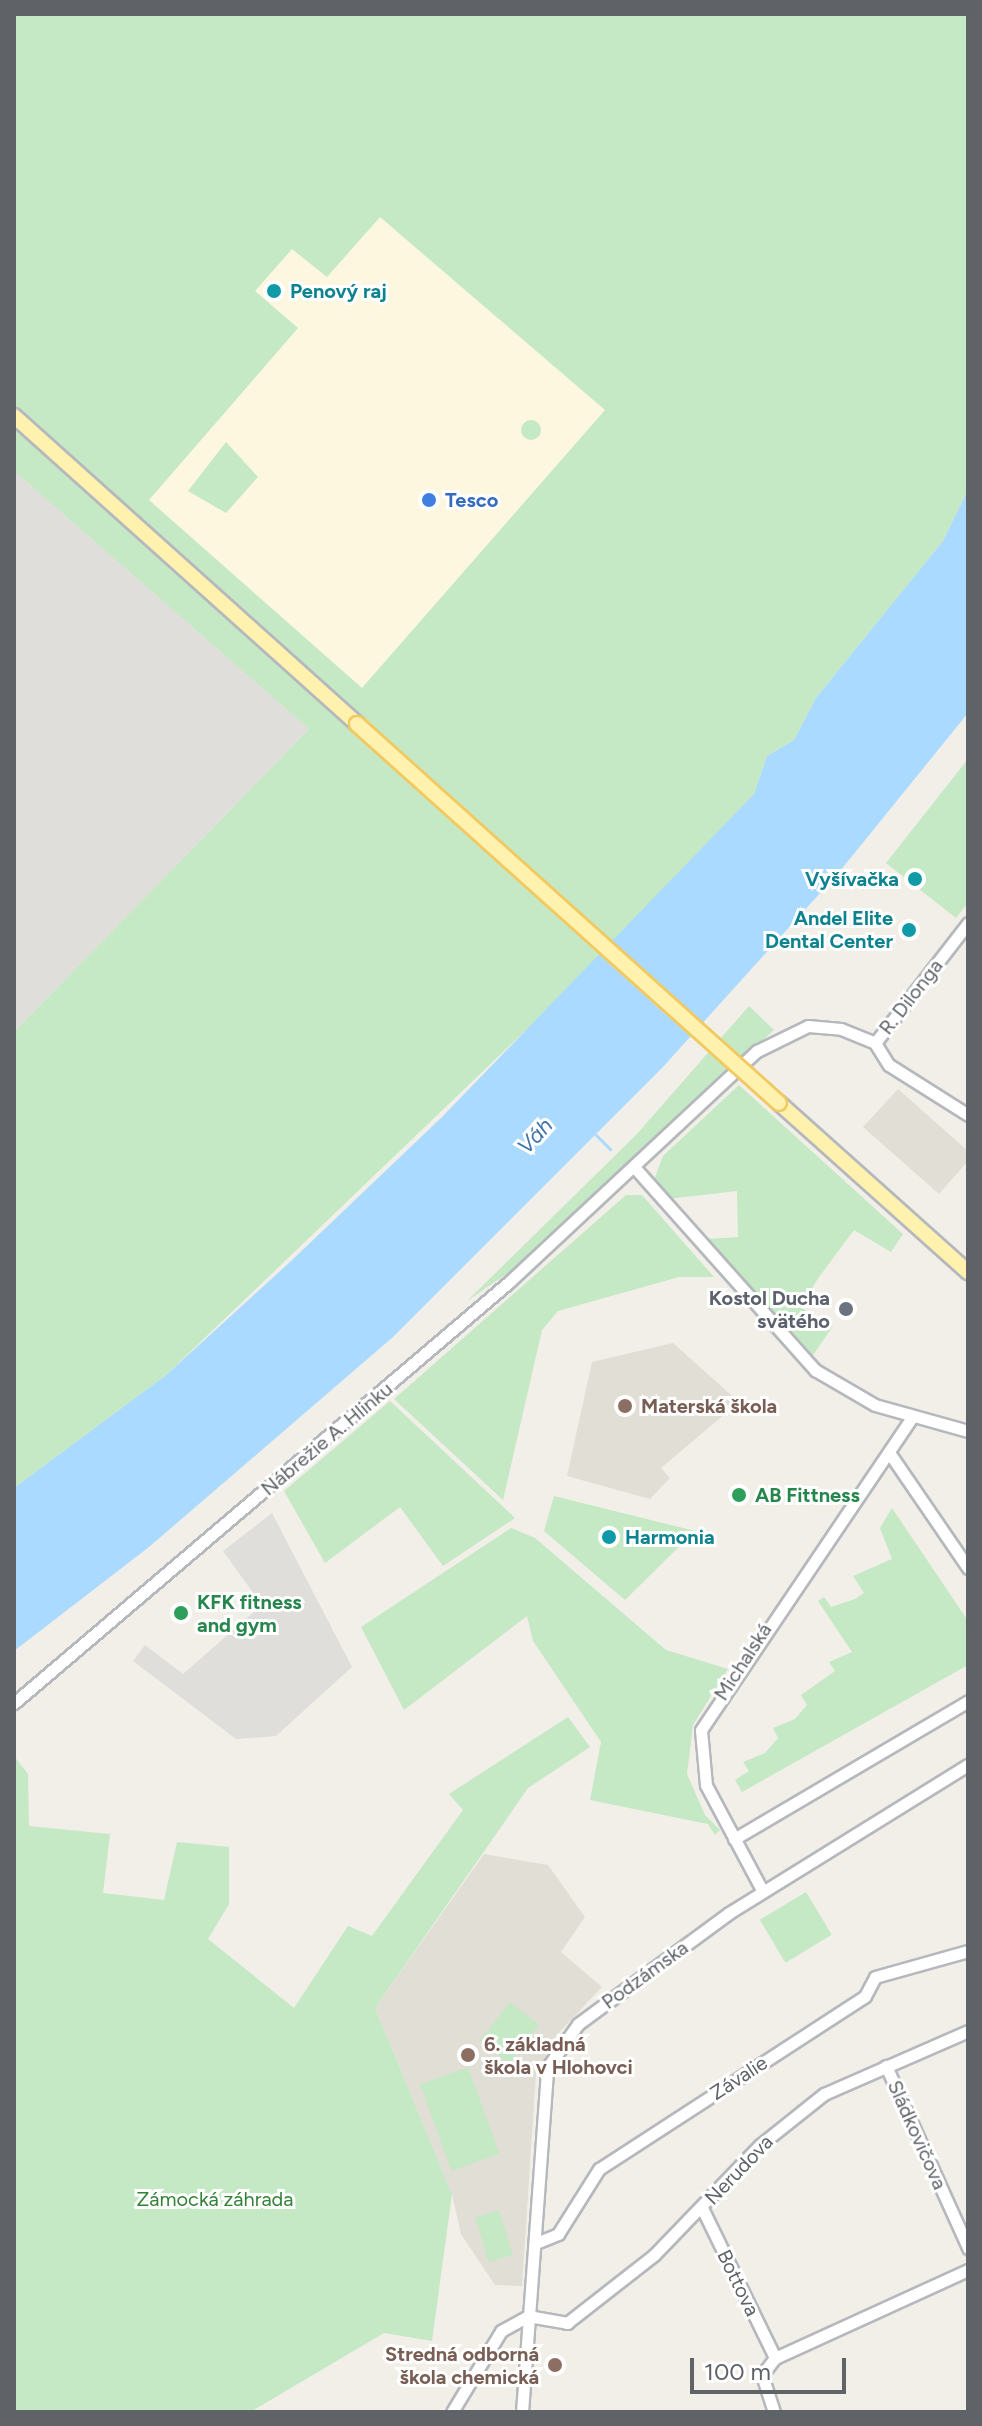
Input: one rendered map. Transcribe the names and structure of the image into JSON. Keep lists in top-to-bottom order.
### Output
{
  "streets": {
    "street": [
      "R. Dilonga",
      "Nábrežie A. Hlinku",
      "Michalská",
      "Podzámska",
      "Závalie",
      "Sládkovičova",
      "Nerudova",
      "Bottova"
    ]
  },
  "crossings": [
    ["R. Dilonga", "Nábrežie A. Hlinku"],
    ["Michalská", "Podzámska"],
    ["Podzámska", "Závalie"],
    ["Podzámska", "Nerudova"],
    ["Sládkovičova", "Nerudova"],
    ["Nerudova", "Bottova"]
  ],
  "water": ["Váh"],
  "parks": ["Zámocká záhrada"],
  "places": [
    "Penový raj",
    "Tesco",
    "Vyšívačka",
    "Andel Elite Dental Center",
    "Kostol Ducha svätého",
    "Materská škola",
    "AB Fittness",
    "Harmonia",
    "KFK fitness and gym",
    "6. základná škola v Hlohovci",
    "Stredná odborná škola chemická"
  ],
  "scale_bar": "100 m"
}
